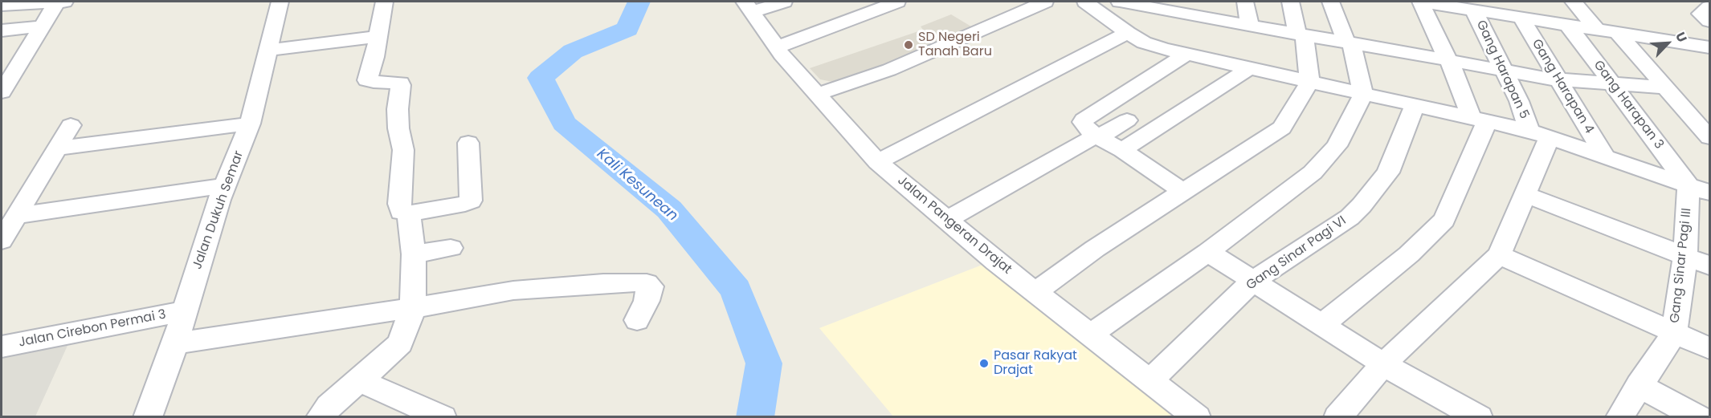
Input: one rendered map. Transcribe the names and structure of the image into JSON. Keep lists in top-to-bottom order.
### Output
{
  "streets": {
    "street": [
      "Gang Harapan 5",
      "Gang Harapan 4",
      "Gang Harapan 3",
      "Jalan Dukuh Semar",
      "Jalan Pangeran Drajat",
      "Gang Sinar Pagi VI",
      "Gang Sinar Pagi III",
      "Jalan Cirebon Permai 3"
    ]
  },
  "crossings": [
    ["Gang Harapan 3", "Gang Sinar Pagi III"],
    ["Jalan Dukuh Semar", "Jalan Cirebon Permai 3"],
    ["Jalan Pangeran Drajat", "Gang Sinar Pagi VI"]
  ],
  "water": ["Kali Kesunean"],
  "places": ["SD Negeri Tanah Baru", "Pasar Rakyat Drajat"],
  "north": "top right"
}
